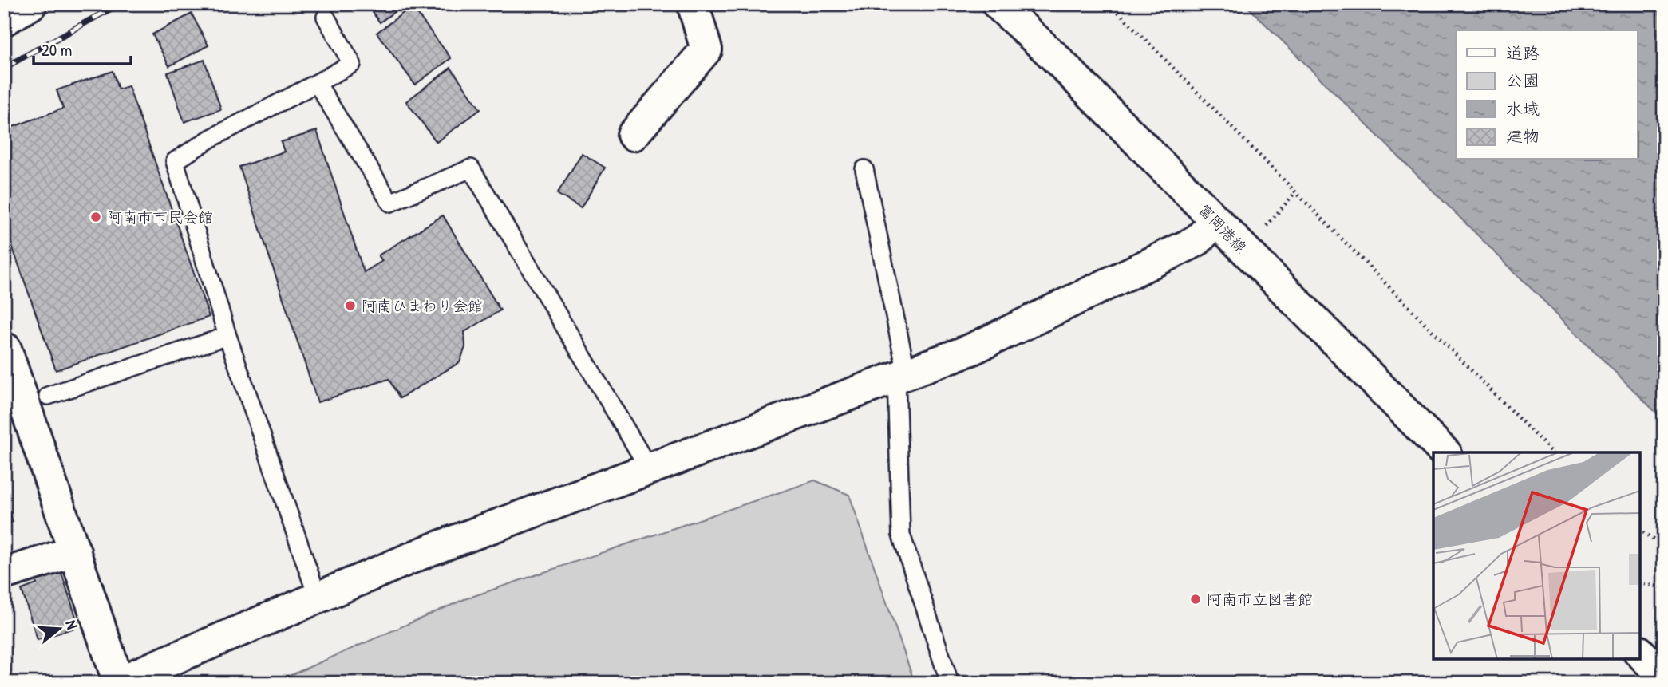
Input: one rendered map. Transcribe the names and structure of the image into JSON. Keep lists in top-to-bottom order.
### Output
{
  "streets": {
    "street": ["富岡港線"]
  },
  "places": ["阿南市市民会館", "阿南ひまわり会館", "阿南市立図書館"],
  "legend": [
    "道路",
    "公園",
    "水域",
    "建物"
  ],
  "scale_bar": "20 m",
  "north": "right"
}
